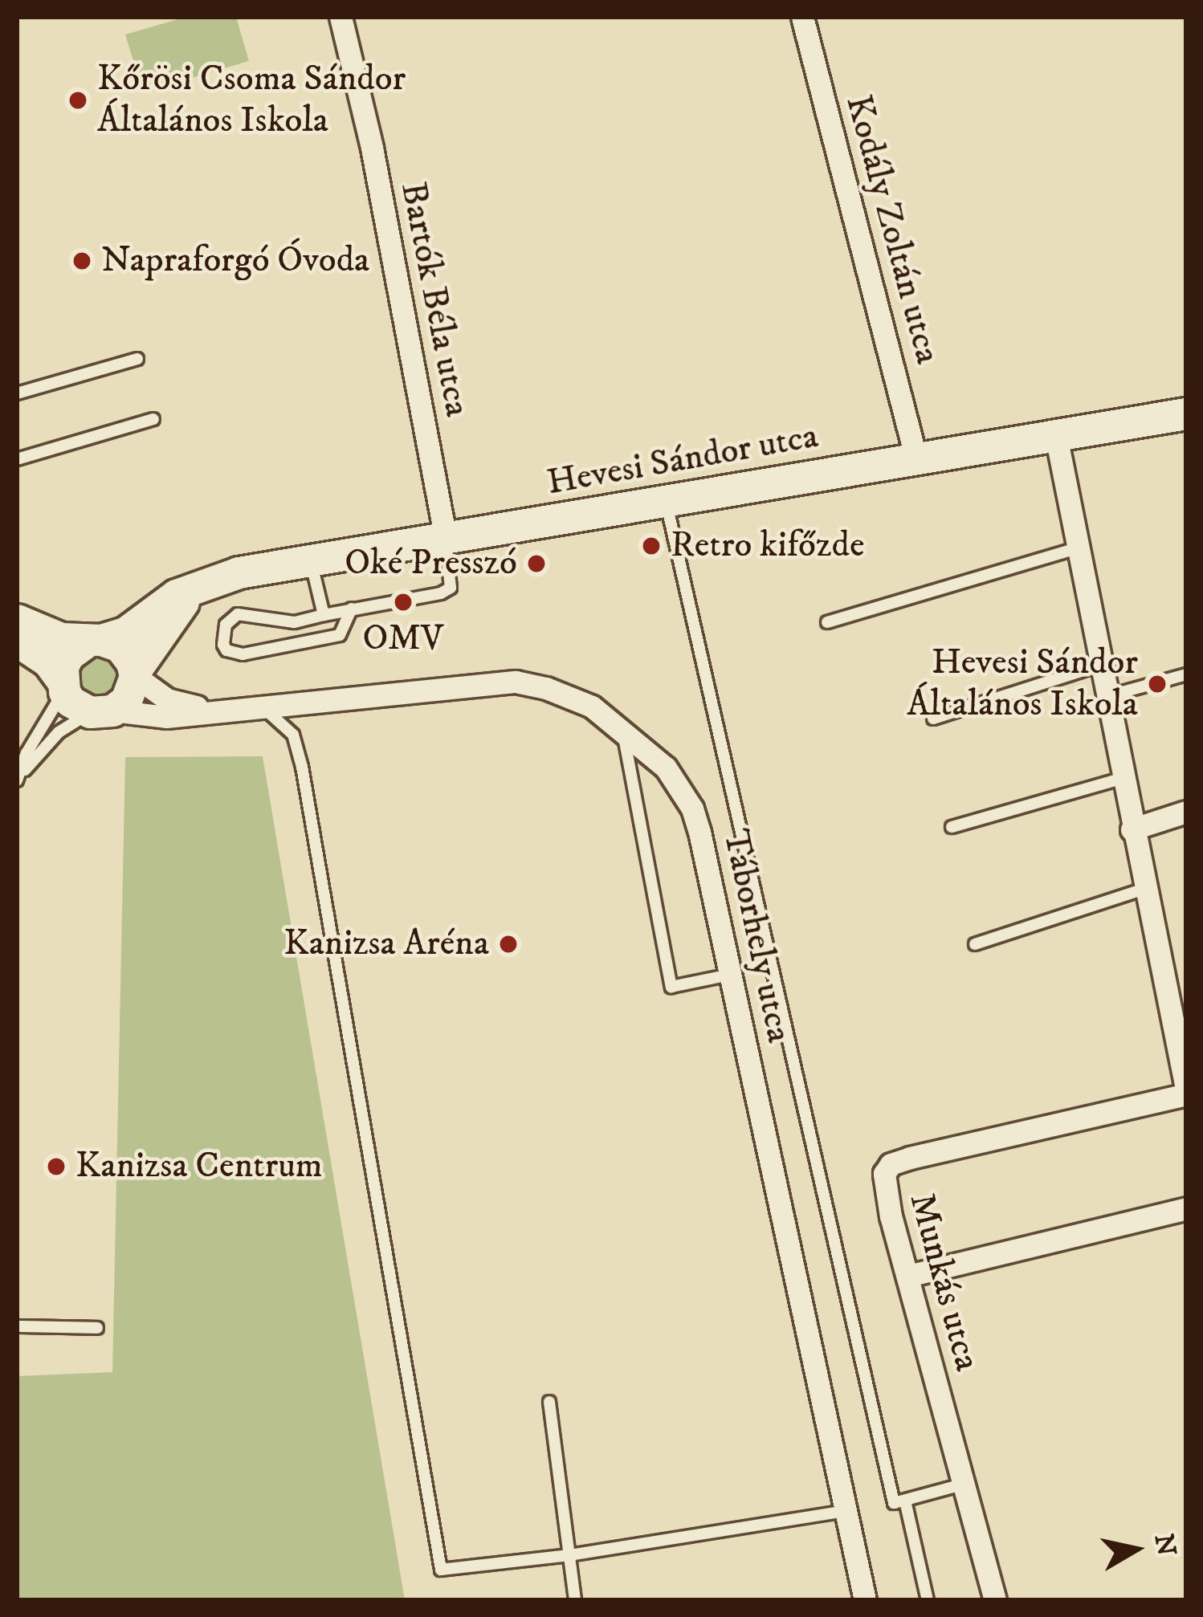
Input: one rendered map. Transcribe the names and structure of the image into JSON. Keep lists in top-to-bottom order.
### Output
{
  "streets": {
    "main road": ["Hevesi Sándor utca"],
    "street": [
      "Kodály Zoltán utca",
      "Bartók Béla utca",
      "Táborhely utca",
      "Munkás utca"
    ]
  },
  "crossings": [
    ["Kodály Zoltán utca", "Hevesi Sándor utca"],
    ["Bartók Béla utca", "Hevesi Sándor utca"],
    ["Hevesi Sándor utca", "Táborhely utca"],
    ["Hevesi Sándor utca", "Munkás utca"]
  ],
  "places": [
    "Kőrösi Csoma Sándor Általános Iskola",
    "Napraforgó Óvoda",
    "Retro kifőzde",
    "Oké Presszó",
    "OMV",
    "Hevesi Sándor Általános Iskola",
    "Kanizsa Aréna",
    "Kanizsa Centrum"
  ],
  "north": "right"
}
